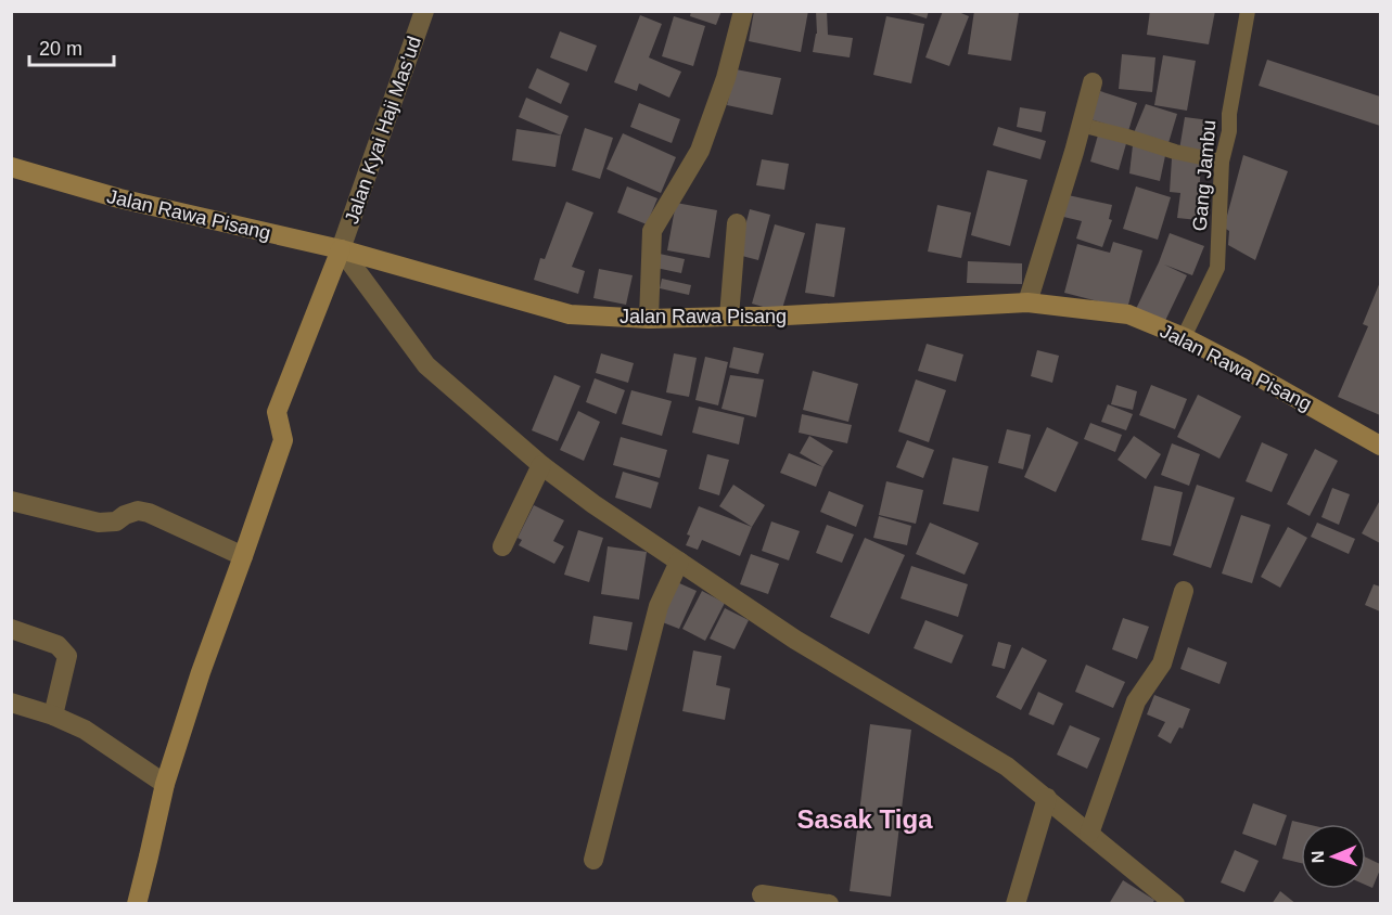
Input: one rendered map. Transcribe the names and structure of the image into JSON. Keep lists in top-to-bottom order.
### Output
{
  "streets": {
    "street": ["Jalan Kyai Haji Mas'ud", "Jalan Rawa Pisang"],
    "lane": ["Gang Jambu"]
  },
  "crossings": [
    ["Jalan Kyai Haji Mas'ud", "Jalan Rawa Pisang"],
    ["Gang Jambu", "Jalan Rawa Pisang"]
  ],
  "districts": ["Sasak Tiga"],
  "scale_bar": "20 m",
  "north": "left"
}
